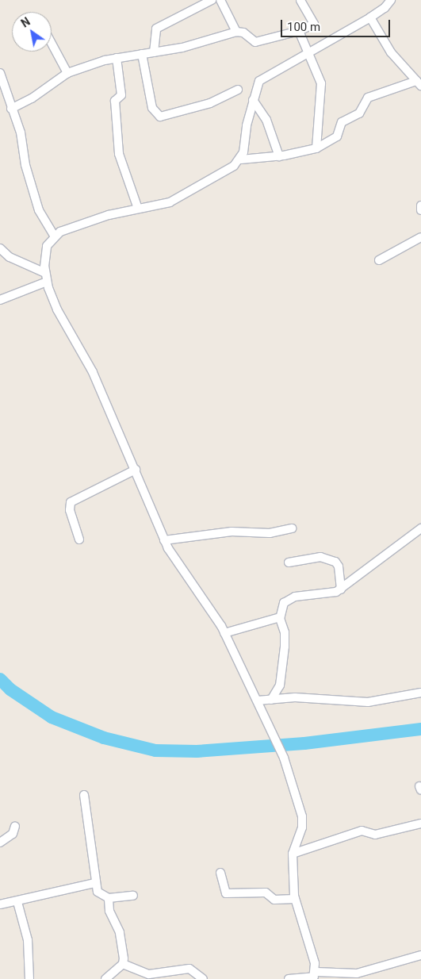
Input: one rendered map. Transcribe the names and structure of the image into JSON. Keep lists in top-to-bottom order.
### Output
{
  "scale_bar": "100 m",
  "north": "top left"
}
